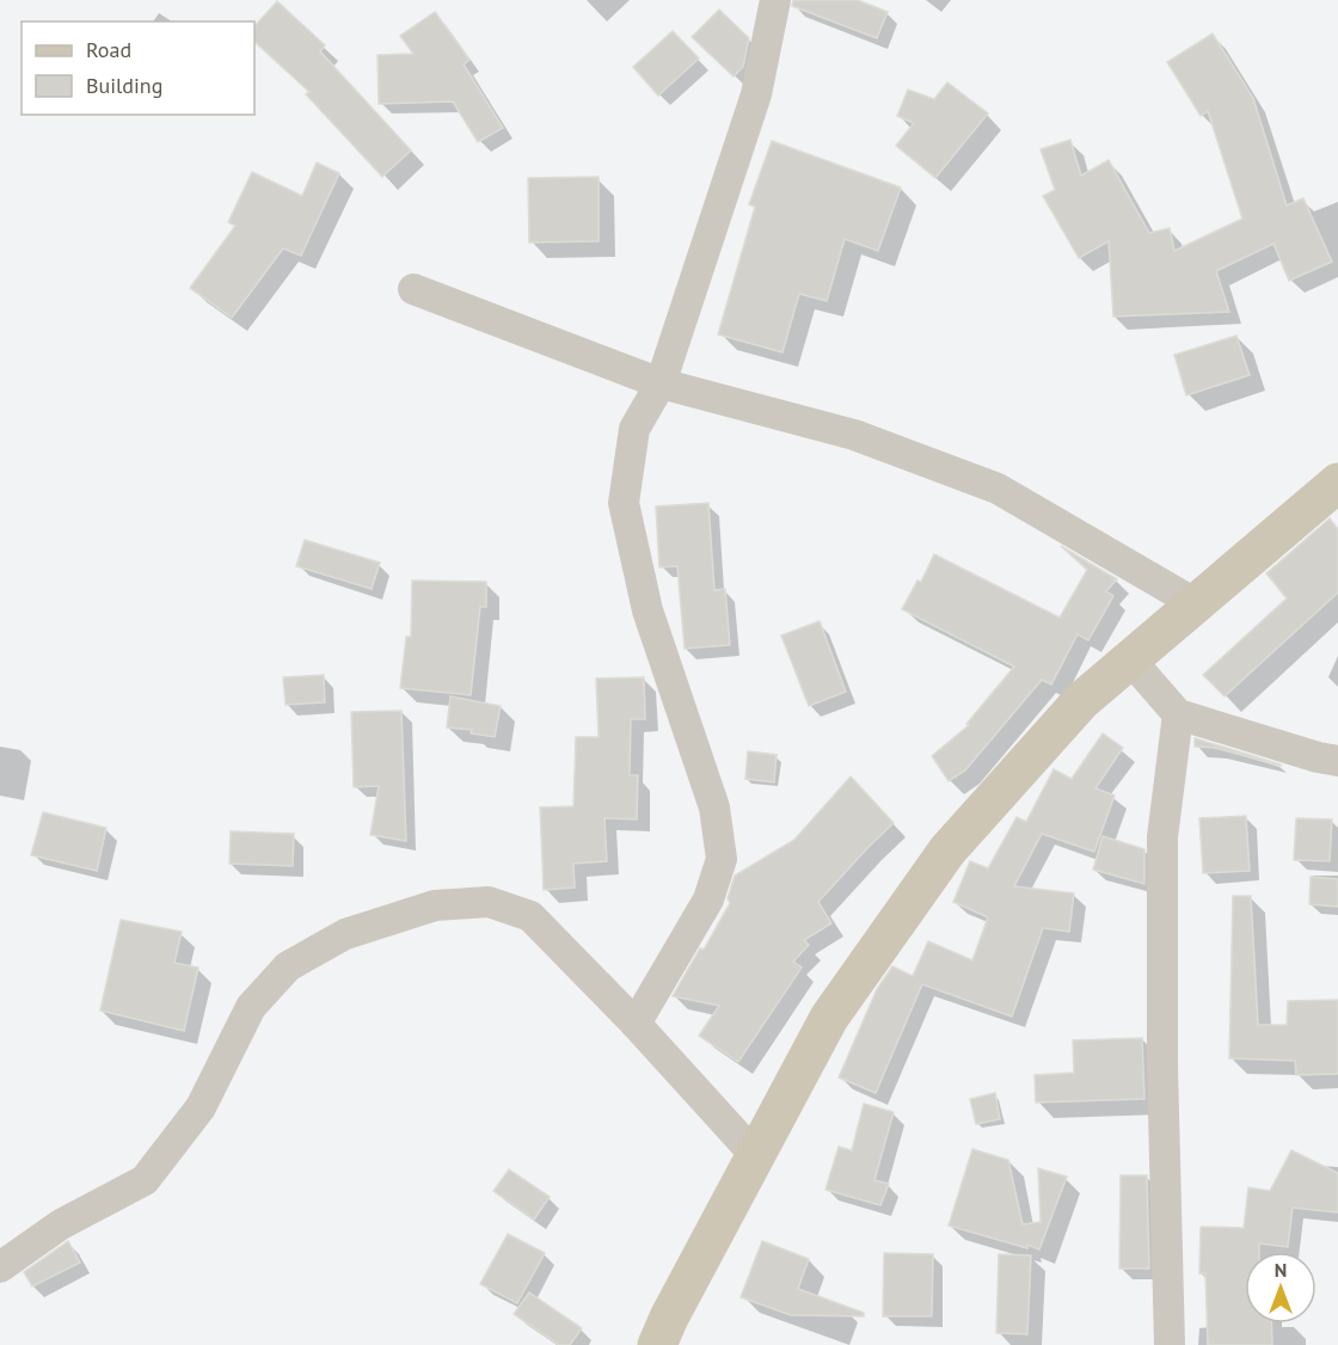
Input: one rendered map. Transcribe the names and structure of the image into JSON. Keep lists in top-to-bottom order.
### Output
{
  "legend": ["Road", "Building"],
  "north": "top"
}
